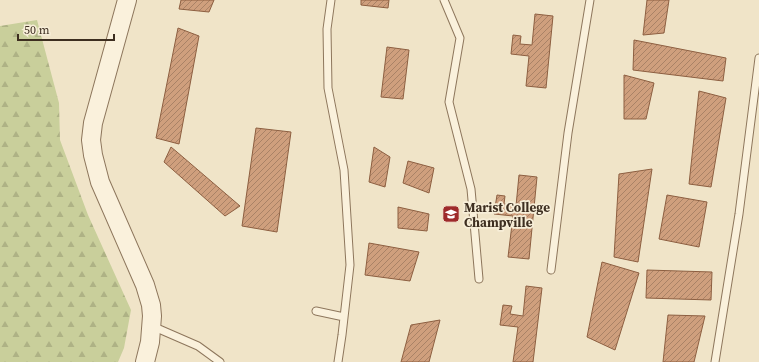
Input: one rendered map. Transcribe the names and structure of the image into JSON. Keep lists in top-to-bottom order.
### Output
{
  "places": {
    "school or university": ["Marist College Champville"]
  },
  "scale_bar": "50 m"
}
